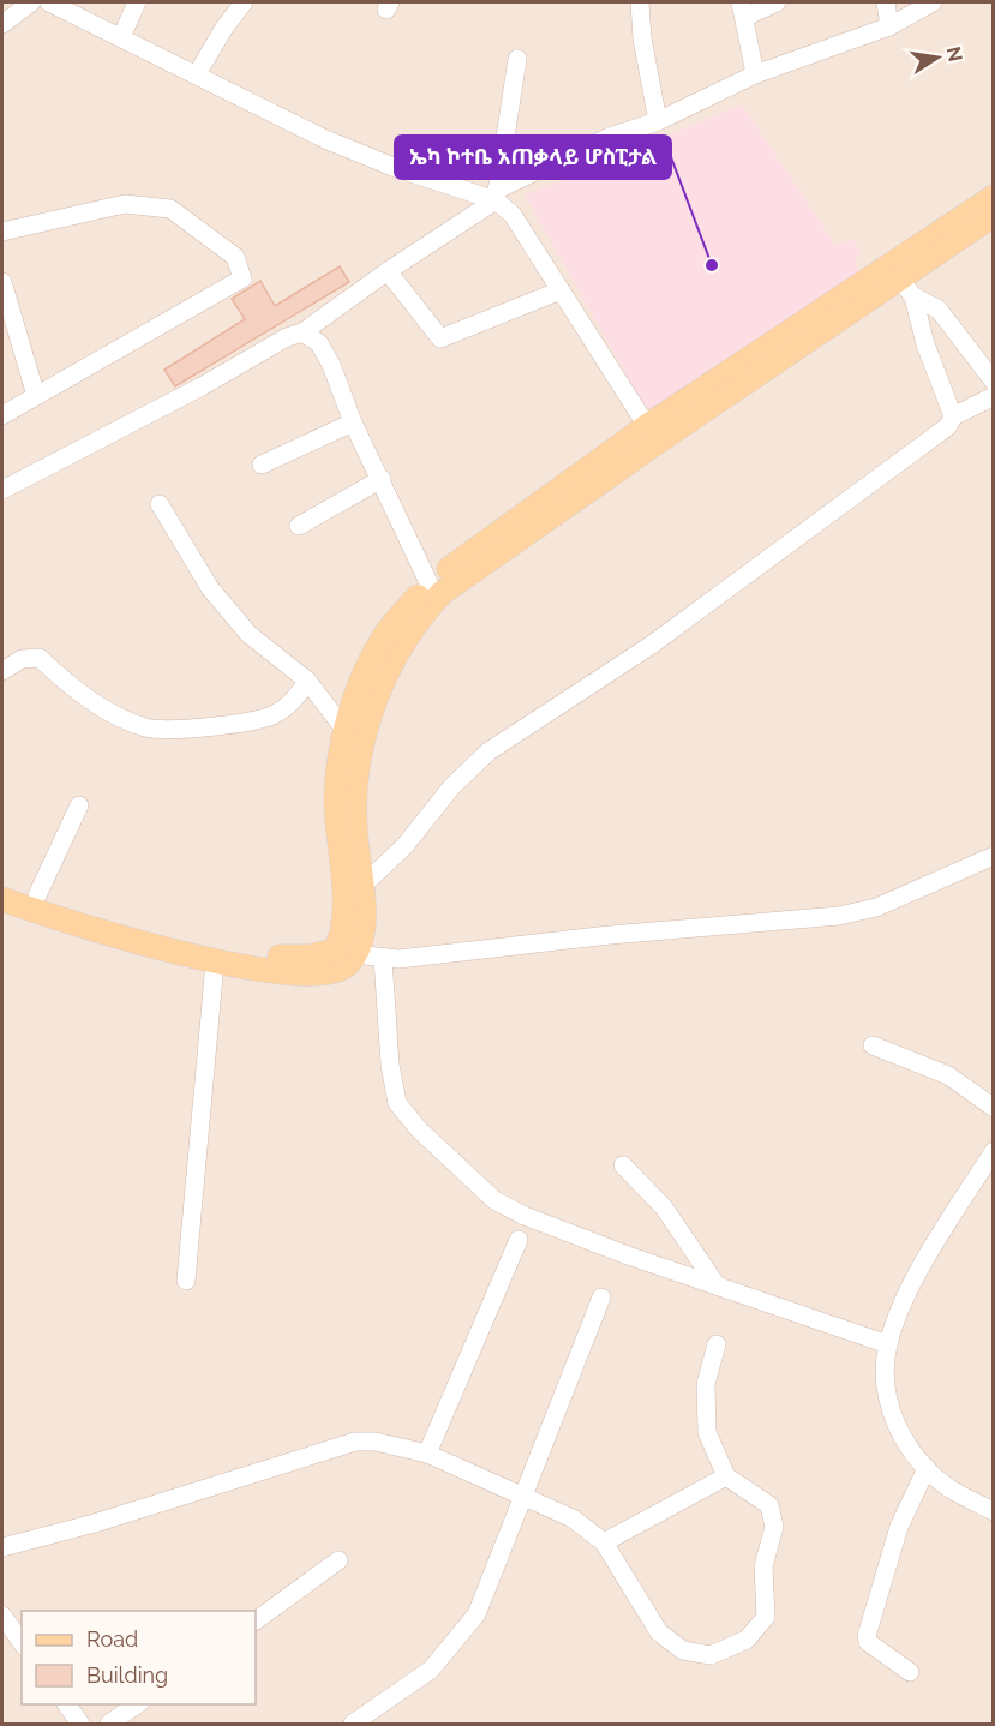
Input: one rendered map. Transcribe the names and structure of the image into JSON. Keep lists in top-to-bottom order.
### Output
{
  "places": ["ኤካ ኮተቤ አጠቃላይ ሆስፒታል"],
  "legend": ["Road", "Building"],
  "north": "right"
}
